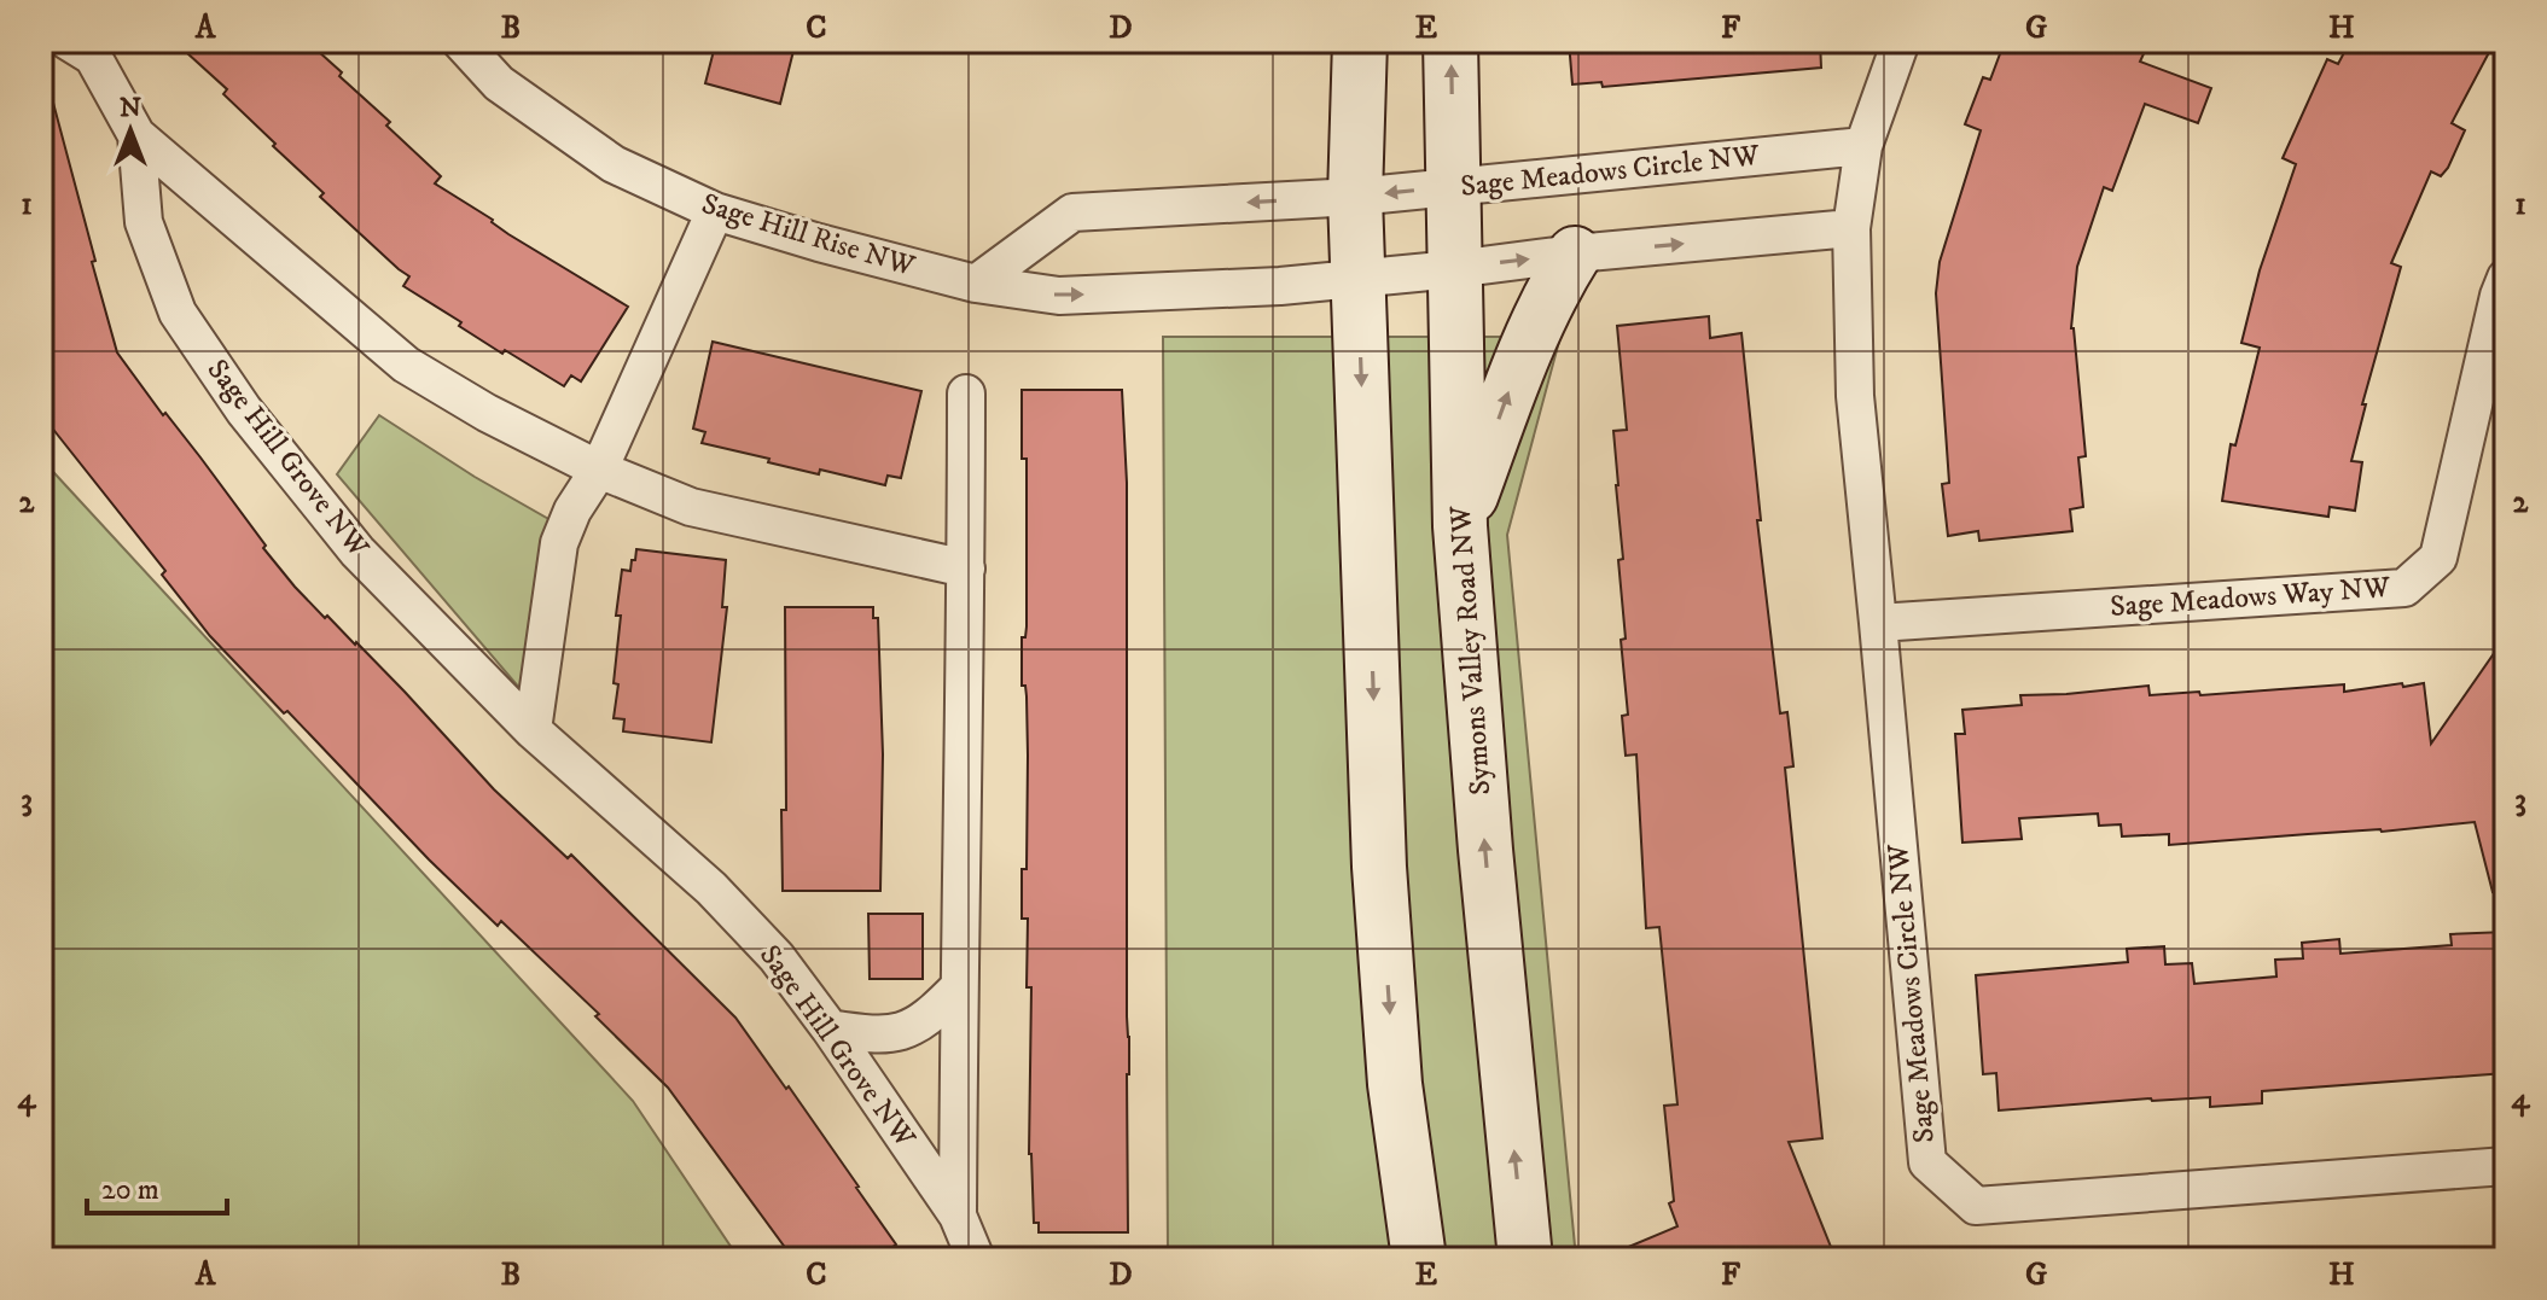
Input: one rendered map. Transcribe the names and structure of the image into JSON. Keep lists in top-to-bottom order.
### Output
{
  "streets": {
    "main road": ["Symons Valley Road NW"],
    "street": [
      "Sage Meadows Circle NW",
      "Sage Hill Rise NW",
      "Sage Hill Grove NW",
      "Sage Meadows Way NW"
    ]
  },
  "crossings": [
    ["Sage Meadows Circle NW", "Sage Meadows Way NW"],
    ["Sage Meadows Circle NW", "Symons Valley Road NW"]
  ],
  "scale_bar": "20 m",
  "north": "top",
  "grid": {
    "columns": [
      "A",
      "B",
      "C",
      "D",
      "E",
      "F",
      "G",
      "H"
    ],
    "rows": [
      "1",
      "2",
      "3",
      "4"
    ]
  }
}
